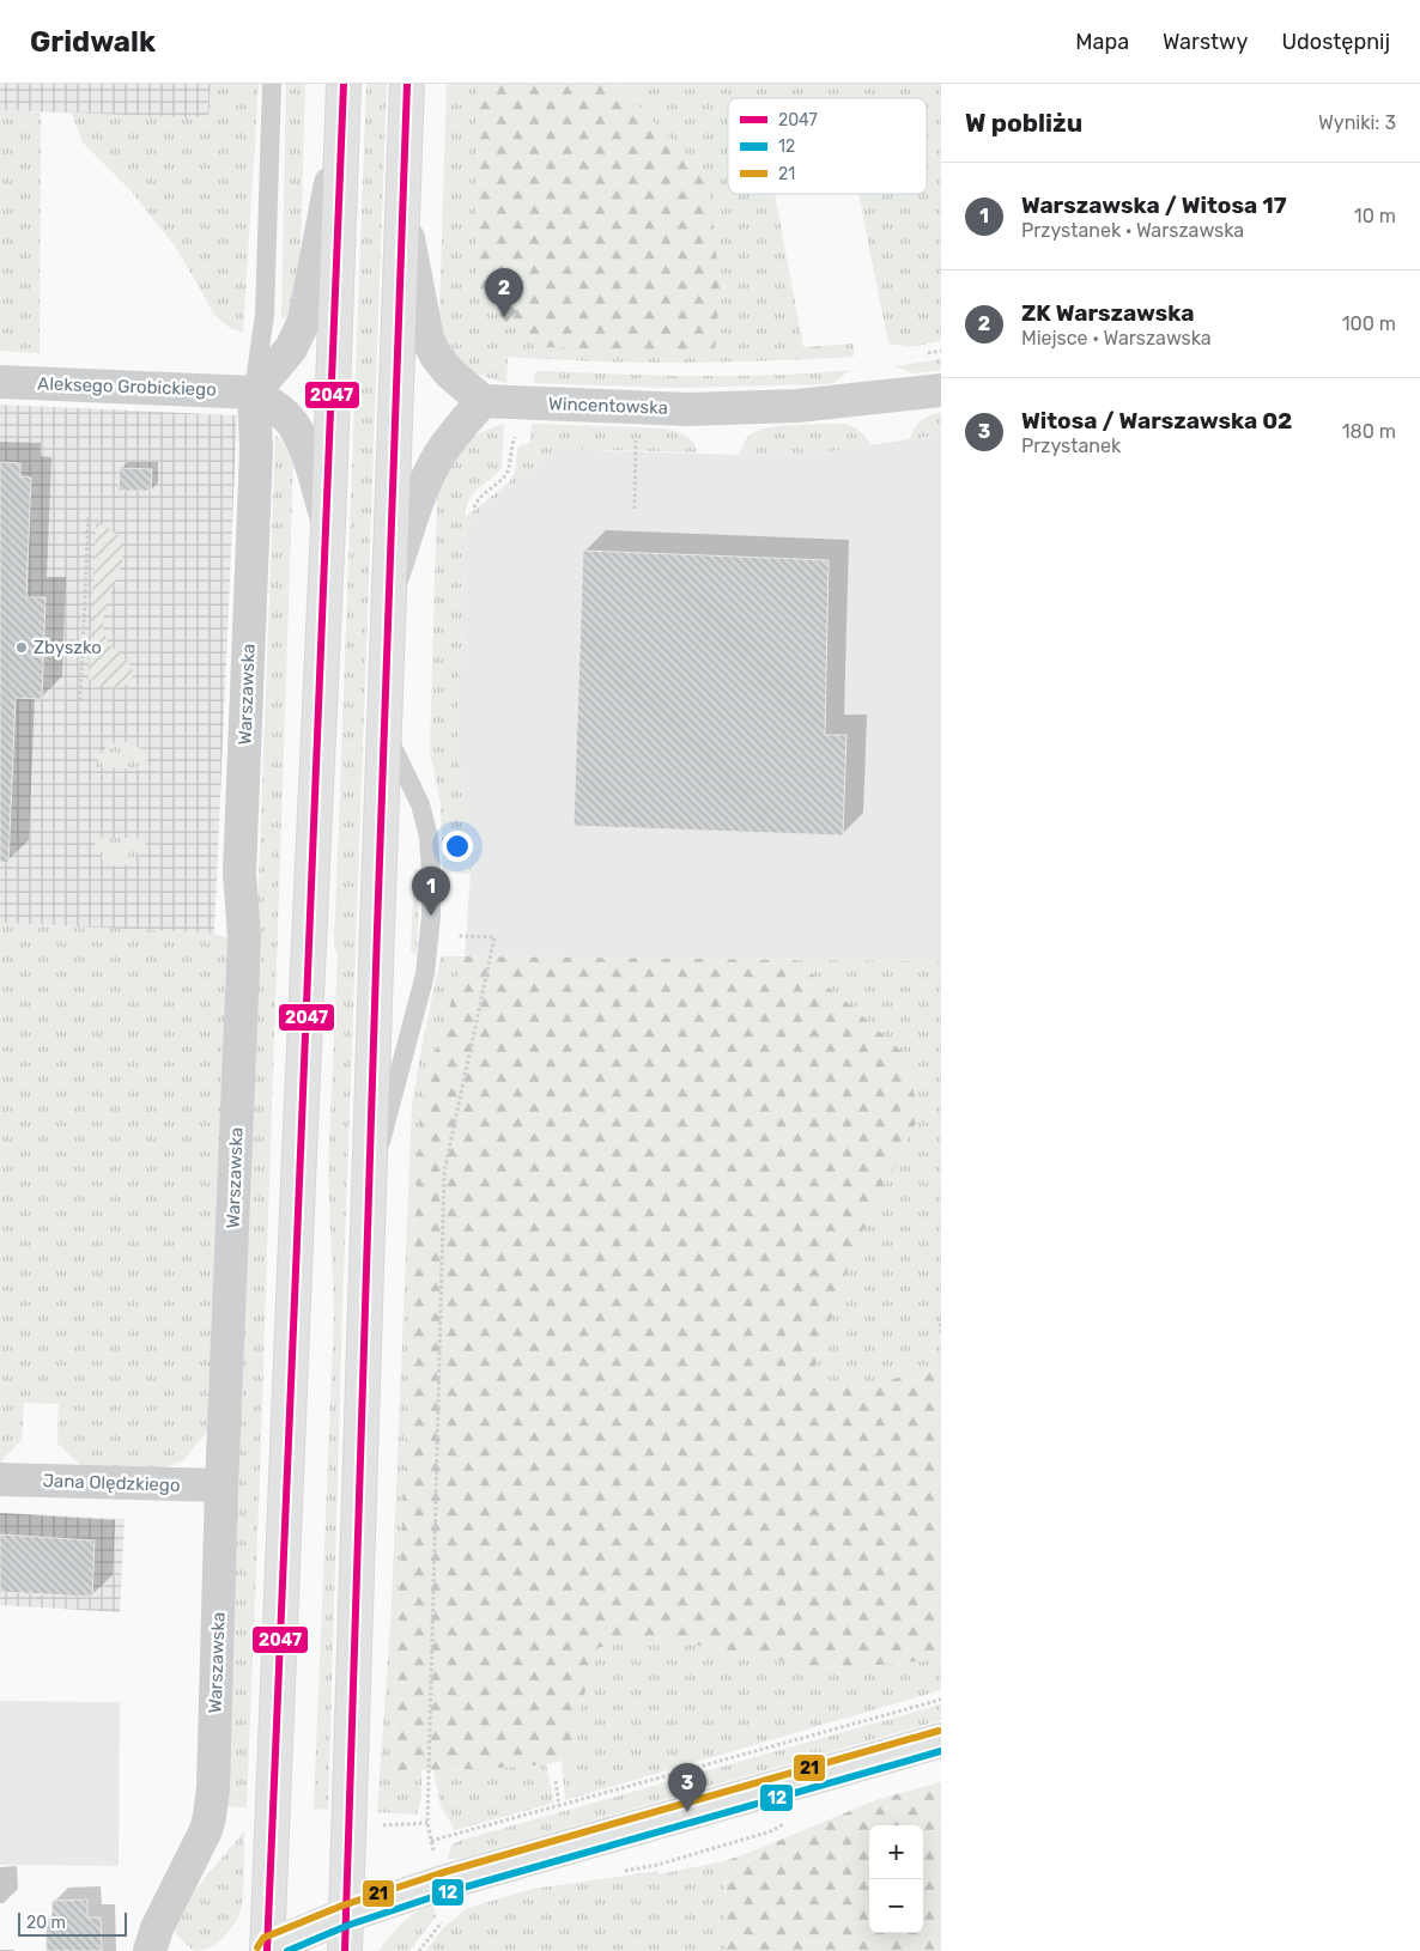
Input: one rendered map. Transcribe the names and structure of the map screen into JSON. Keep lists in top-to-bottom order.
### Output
{
  "streets": {
    "street": [
      "Aleksego Grobickiego",
      "Wincentowska",
      "Warszawska",
      "Jana Olędzkiego"
    ]
  },
  "crossings": [
    ["Aleksego Grobickiego", "Warszawska"],
    ["Warszawska", "Jana Olędzkiego"]
  ],
  "places": ["Zbyszko"],
  "lines": ["transit line 2047", "transit line 21", "transit line 12"],
  "legend": ["2047", "12", "21"],
  "scale_bar": "20 m",
  "page": {
    "header": "Gridwalk",
    "nav": ["Mapa", "Warstwy", "Udostępnij"],
    "heading": ["W pobliżu", "Wyniki: 3"],
    "list": [
      {
        "mark": "1",
        "name": "Warszawska / Witosa 17",
        "note": "Przystanek · Warszawska",
        "value": "10 m"
      },
      {
        "mark": "2",
        "name": "ZK Warszawska",
        "note": "Miejsce · Warszawska",
        "value": "100 m"
      },
      {
        "mark": "3",
        "name": "Witosa / Warszawska 02",
        "note": "Przystanek",
        "value": "180 m"
      }
    ],
    "pins": ["2", "1", "3"],
    "map_buttons": ["+", "−"],
    "scale": "20 m"
  }
}
